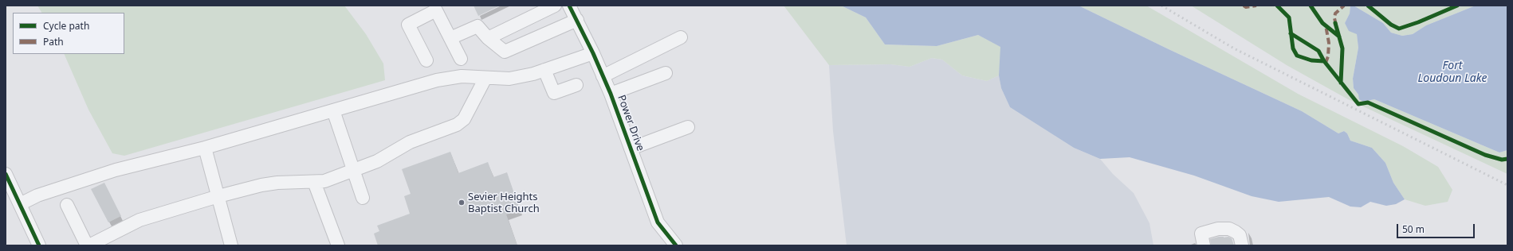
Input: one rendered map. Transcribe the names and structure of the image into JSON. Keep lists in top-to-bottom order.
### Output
{
  "streets": {
    "street": ["Power Drive"]
  },
  "water": ["Fort Loudoun Lake"],
  "places": ["Sevier Heights Baptist Church"],
  "legend": ["Cycle path", "Path"],
  "scale_bar": "50 m"
}
